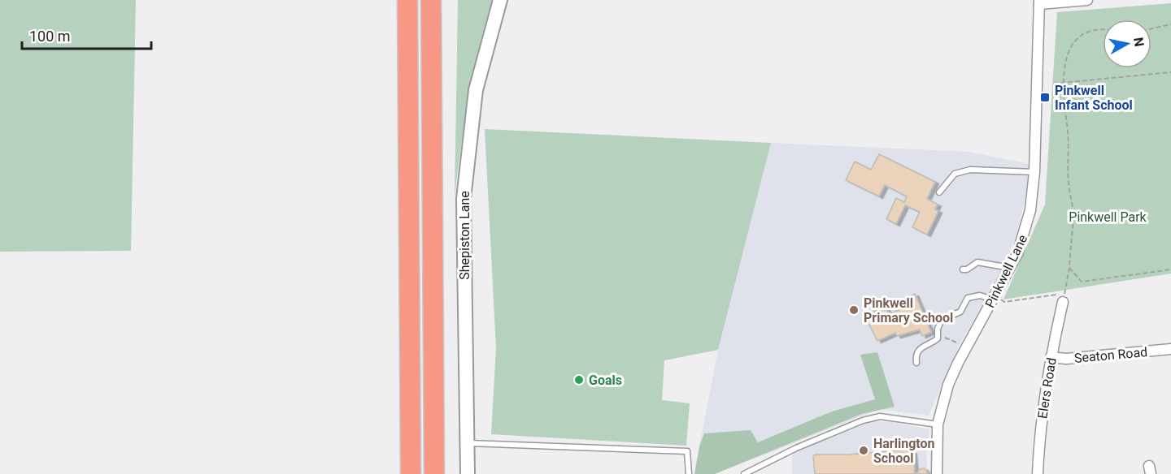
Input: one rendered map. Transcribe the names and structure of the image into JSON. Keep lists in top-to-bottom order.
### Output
{
  "streets": {
    "street": [
      "Shepiston Lane",
      "Pinkwell Lane",
      "Seaton Road",
      "Elers Road"
    ]
  },
  "crossings": [
    ["Seaton Road", "Elers Road"]
  ],
  "parks": ["Pinkwell Park"],
  "places": {
    "transit": ["Pinkwell Infant School"],
    "other": ["Pinkwell Primary School", "Goals", "Harlington School"]
  },
  "scale_bar": "100 m",
  "north": "right"
}
